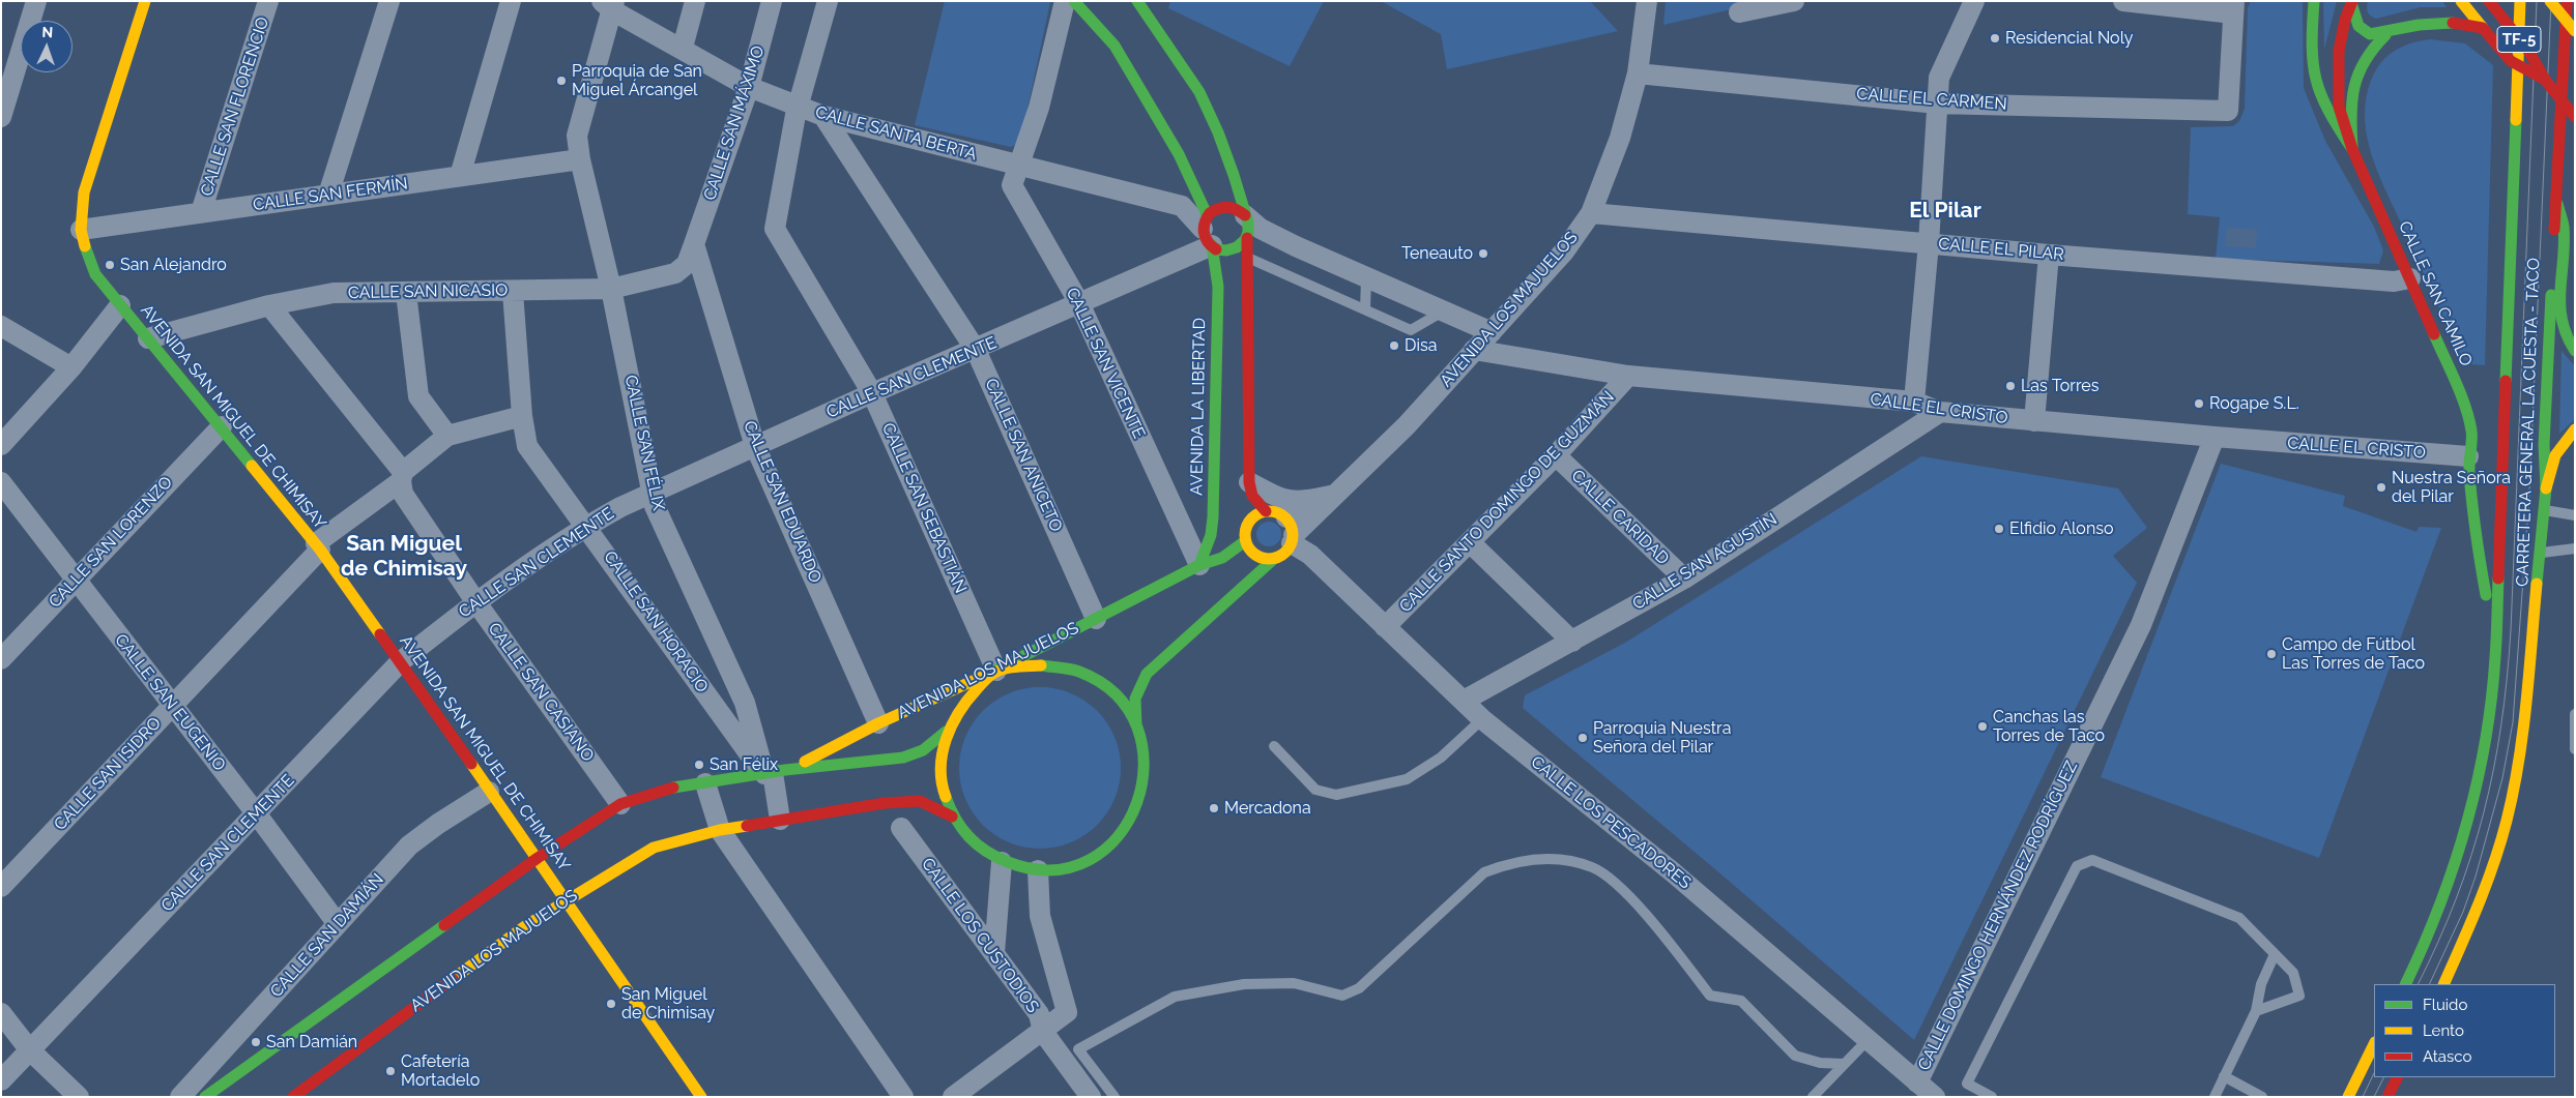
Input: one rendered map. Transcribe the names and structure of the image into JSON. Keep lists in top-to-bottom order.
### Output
{
  "streets": {
    "main road": [
      "TF-5",
      "CALLE SAN CAMILO",
      "AVENIDA LOS MAJUELOS",
      "AVENIDA LA LIBERTAD",
      "AVENIDA SAN MIGUEL DE CHIMISAY",
      "CARRETERA GENERAL LA CUESTA - TACO"
    ],
    "street": [
      "CALLE EL CARMEN",
      "CALLE SAN FLORENCIO",
      "CALLE SAN MÁXIMO",
      "CALLE SANTA BERTA",
      "CALLE SAN FERMÍN",
      "CALLE EL PILAR",
      "CALLE SAN NICASIO",
      "CALLE SAN VICENTE",
      "CALLE SAN CLEMENTE",
      "CALLE EL CRISTO",
      "CALLE SAN FÉLIX",
      "CALLE SAN ANICETO",
      "CALLE SAN EDUARDO",
      "CALLE SANTO DOMINGO DE GUZMÁN",
      "CALLE SAN SEBASTIÁN",
      "CALLE CARIDAD",
      "CALLE SAN LORENZO",
      "CALLE SAN AGUSTÌN",
      "CALLE SAN HORACIO",
      "CALLE SAN CASIANO",
      "CALLE SAN EUGENIO",
      "CALLE SAN ISIDRO",
      "CALLE LOS PESCADORES",
      "CALLE DOMINGO HERNÁNDEZ RODRÍGUEZ",
      "CALLE SAN DAMIÁN",
      "CALLE LOS CUSTODIOS"
    ]
  },
  "crossings": [
    ["CALLE EL CARMEN", "AVENIDA LOS MAJUELOS"],
    ["CALLE SAN FLORENCIO", "CALLE SAN FERMÍN"],
    ["CALLE SAN MÁXIMO", "CALLE SANTA BERTA"],
    ["CALLE SAN MÁXIMO", "CALLE SAN NICASIO"],
    ["CALLE SAN MÁXIMO", "CALLE SAN EDUARDO"],
    ["CALLE SANTA BERTA", "CALLE SAN VICENTE"],
    ["CALLE SANTA BERTA", "CALLE SAN CLEMENTE"],
    ["CALLE SANTA BERTA", "AVENIDA LA LIBERTAD"],
    ["CALLE SANTA BERTA", "CALLE SAN FÉLIX"],
    ["CALLE SANTA BERTA", "CALLE SAN ANICETO"],
    ["CALLE SANTA BERTA", "CALLE SAN SEBASTIÁN"],
    ["CALLE SAN FERMÍN", "AVENIDA SAN MIGUEL DE CHIMISAY"],
    ["CALLE SAN FERMÍN", "CALLE SAN FÉLIX"],
    ["CALLE EL PILAR", "CALLE SAN CAMILO"],
    ["CALLE EL PILAR", "AVENIDA LOS MAJUELOS"],
    ["CALLE SAN NICASIO", "AVENIDA SAN MIGUEL DE CHIMISAY"],
    ["CALLE SAN NICASIO", "CALLE SAN FÉLIX"],
    ["CALLE SAN NICASIO", "CALLE SAN EDUARDO"],
    ["CALLE SAN NICASIO", "CALLE SAN HORACIO"],
    ["CALLE SAN NICASIO", "CALLE SAN CASIANO"],
    ["CALLE SAN CAMILO", "CALLE EL CRISTO"],
    ["CALLE SAN CAMILO", "CARRETERA GENERAL LA CUESTA - TACO"],
    ["AVENIDA LOS MAJUELOS", "CALLE SAN VICENTE"],
    ["AVENIDA LOS MAJUELOS", "AVENIDA LA LIBERTAD"],
    ["AVENIDA LOS MAJUELOS", "CALLE EL CRISTO"],
    ["AVENIDA LOS MAJUELOS", "AVENIDA SAN MIGUEL DE CHIMISAY"],
    ["AVENIDA LOS MAJUELOS", "CALLE SAN FÉLIX"],
    ["AVENIDA LOS MAJUELOS", "CALLE SAN ANICETO"],
    ["AVENIDA LOS MAJUELOS", "CALLE SAN EDUARDO"],
    ["AVENIDA LOS MAJUELOS", "CALLE SAN SEBASTIÁN"],
    ["AVENIDA LOS MAJUELOS", "CALLE SAN HORACIO"],
    ["AVENIDA LOS MAJUELOS", "CALLE SAN CASIANO"],
    ["AVENIDA LOS MAJUELOS", "CALLE LOS PESCADORES"],
    ["CALLE SAN VICENTE", "CALLE SAN CLEMENTE"],
    ["CALLE SAN VICENTE", "AVENIDA LA LIBERTAD"],
    ["CALLE SAN CLEMENTE", "AVENIDA LA LIBERTAD"],
    ["CALLE SAN CLEMENTE", "AVENIDA SAN MIGUEL DE CHIMISAY"],
    ["CALLE SAN CLEMENTE", "CALLE SAN FÉLIX"],
    ["CALLE SAN CLEMENTE", "CALLE SAN ANICETO"],
    ["CALLE SAN CLEMENTE", "CALLE SAN EDUARDO"],
    ["CALLE SAN CLEMENTE", "CALLE SAN SEBASTIÁN"],
    ["CALLE SAN CLEMENTE", "CALLE SAN HORACIO"],
    ["CALLE SAN CLEMENTE", "CALLE SAN CASIANO"],
    ["CALLE SAN CLEMENTE", "CALLE SAN EUGENIO"],
    ["CALLE EL CRISTO", "CALLE SANTO DOMINGO DE GUZMÁN"],
    ["CALLE EL CRISTO", "CALLE SAN AGUSTÌN"],
    ["CALLE EL CRISTO", "CALLE DOMINGO HERNÁNDEZ RODRÍGUEZ"],
    ["AVENIDA SAN MIGUEL DE CHIMISAY", "CALLE SAN LORENZO"],
    ["AVENIDA SAN MIGUEL DE CHIMISAY", "CALLE SAN ISIDRO"],
    ["AVENIDA SAN MIGUEL DE CHIMISAY", "CALLE SAN DAMIÁN"],
    ["CALLE SAN FÉLIX", "CALLE SAN HORACIO"],
    ["CALLE SANTO DOMINGO DE GUZMÁN", "CALLE CARIDAD"],
    ["CALLE SANTO DOMINGO DE GUZMÁN", "CALLE LOS PESCADORES"],
    ["CALLE CARIDAD", "CALLE SAN AGUSTÌN"],
    ["CALLE SAN LORENZO", "CALLE SAN EUGENIO"],
    ["CALLE SAN AGUSTÌN", "CALLE LOS PESCADORES"],
    ["CALLE SAN HORACIO", "CALLE SAN ISIDRO"],
    ["CALLE SAN CASIANO", "CALLE SAN ISIDRO"],
    ["CALLE SAN EUGENIO", "CALLE SAN ISIDRO"],
    ["CALLE SAN EUGENIO", "CALLE SAN DAMIÁN"],
    ["CALLE LOS PESCADORES", "CALLE DOMINGO HERNÁNDEZ RODRÍGUEZ"]
  ],
  "districts": ["El Pilar", "San Miguel de Chimisay"],
  "places": [
    "Residencial Noly",
    "Parroquia de San Miguel Árcangel",
    "Teneauto",
    "San Alejandro",
    "Disa",
    "Las Torres",
    "Rogape S.L.",
    "Nuestra Señora del Pilar",
    "Elfidio Alonso",
    "Campo de Fútbol Las Torres de Taco",
    "Canchas las Torres de Taco",
    "Parroquia Nuestra Señora del Pilar",
    "San Félix",
    "Mercadona",
    "San Miguel de Chimisay",
    "San Damián",
    "Cafetería Mortadelo"
  ],
  "legend": ["Fluido", "Lento", "Atasco"],
  "north": "top"
}
